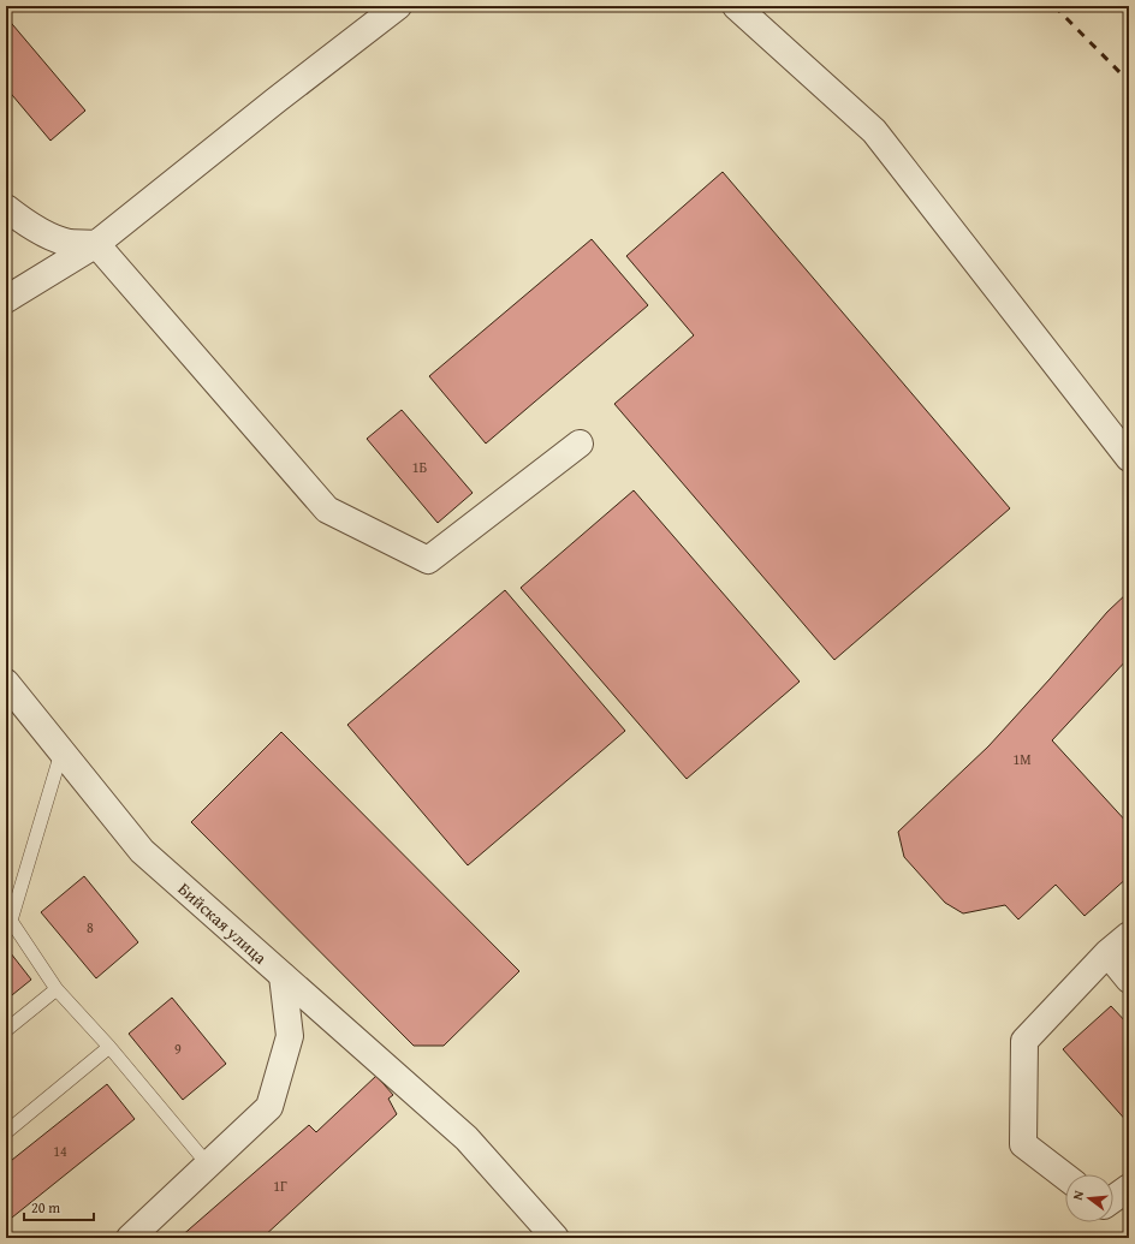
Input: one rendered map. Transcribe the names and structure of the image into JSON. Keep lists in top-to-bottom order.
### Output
{
  "streets": {
    "street": ["Бийская улица"]
  },
  "house_numbers": [
    "1Б",
    "1М",
    "8",
    "9",
    "14",
    "1Г"
  ],
  "scale_bar": "20 m",
  "north": "left"
}
